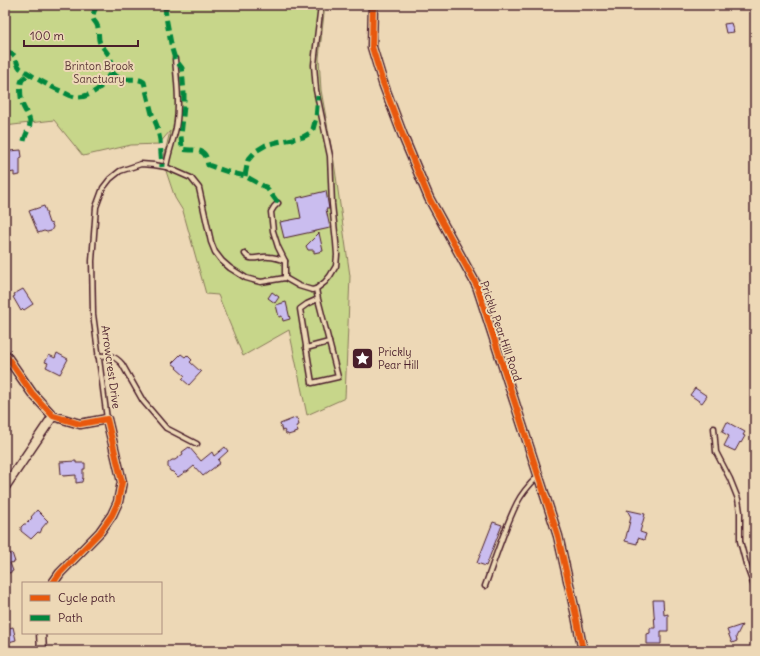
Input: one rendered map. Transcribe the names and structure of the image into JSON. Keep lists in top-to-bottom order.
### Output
{
  "streets": {
    "street": ["Prickly Pear Hill Road", "Arrowcrest Drive"]
  },
  "parks": ["Brinton Brook Sanctuary"],
  "places": {
    "place": ["Prickly Pear Hill"]
  },
  "legend": ["Cycle path", "Path"],
  "scale_bar": "100 m"
}
